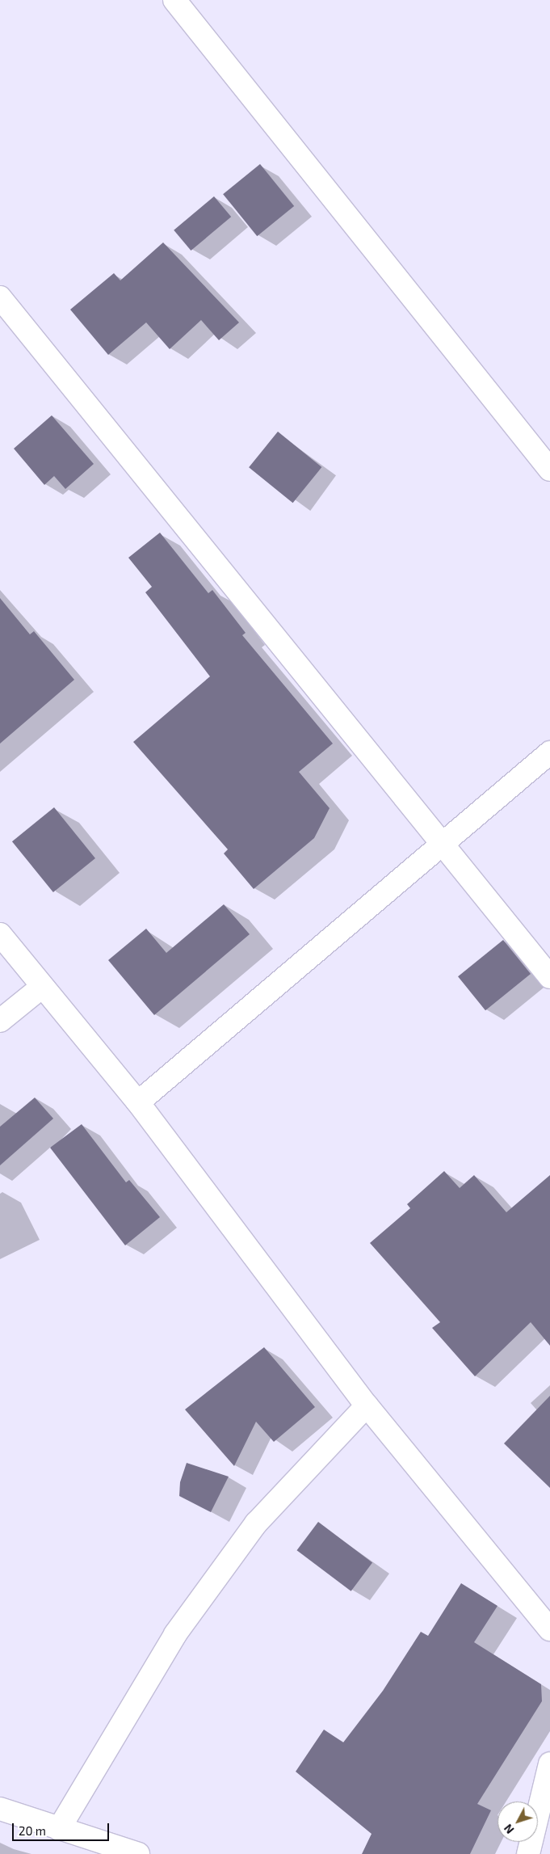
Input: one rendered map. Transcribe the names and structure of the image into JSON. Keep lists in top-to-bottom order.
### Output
{
  "scale_bar": "20 m",
  "north": "bottom left"
}
